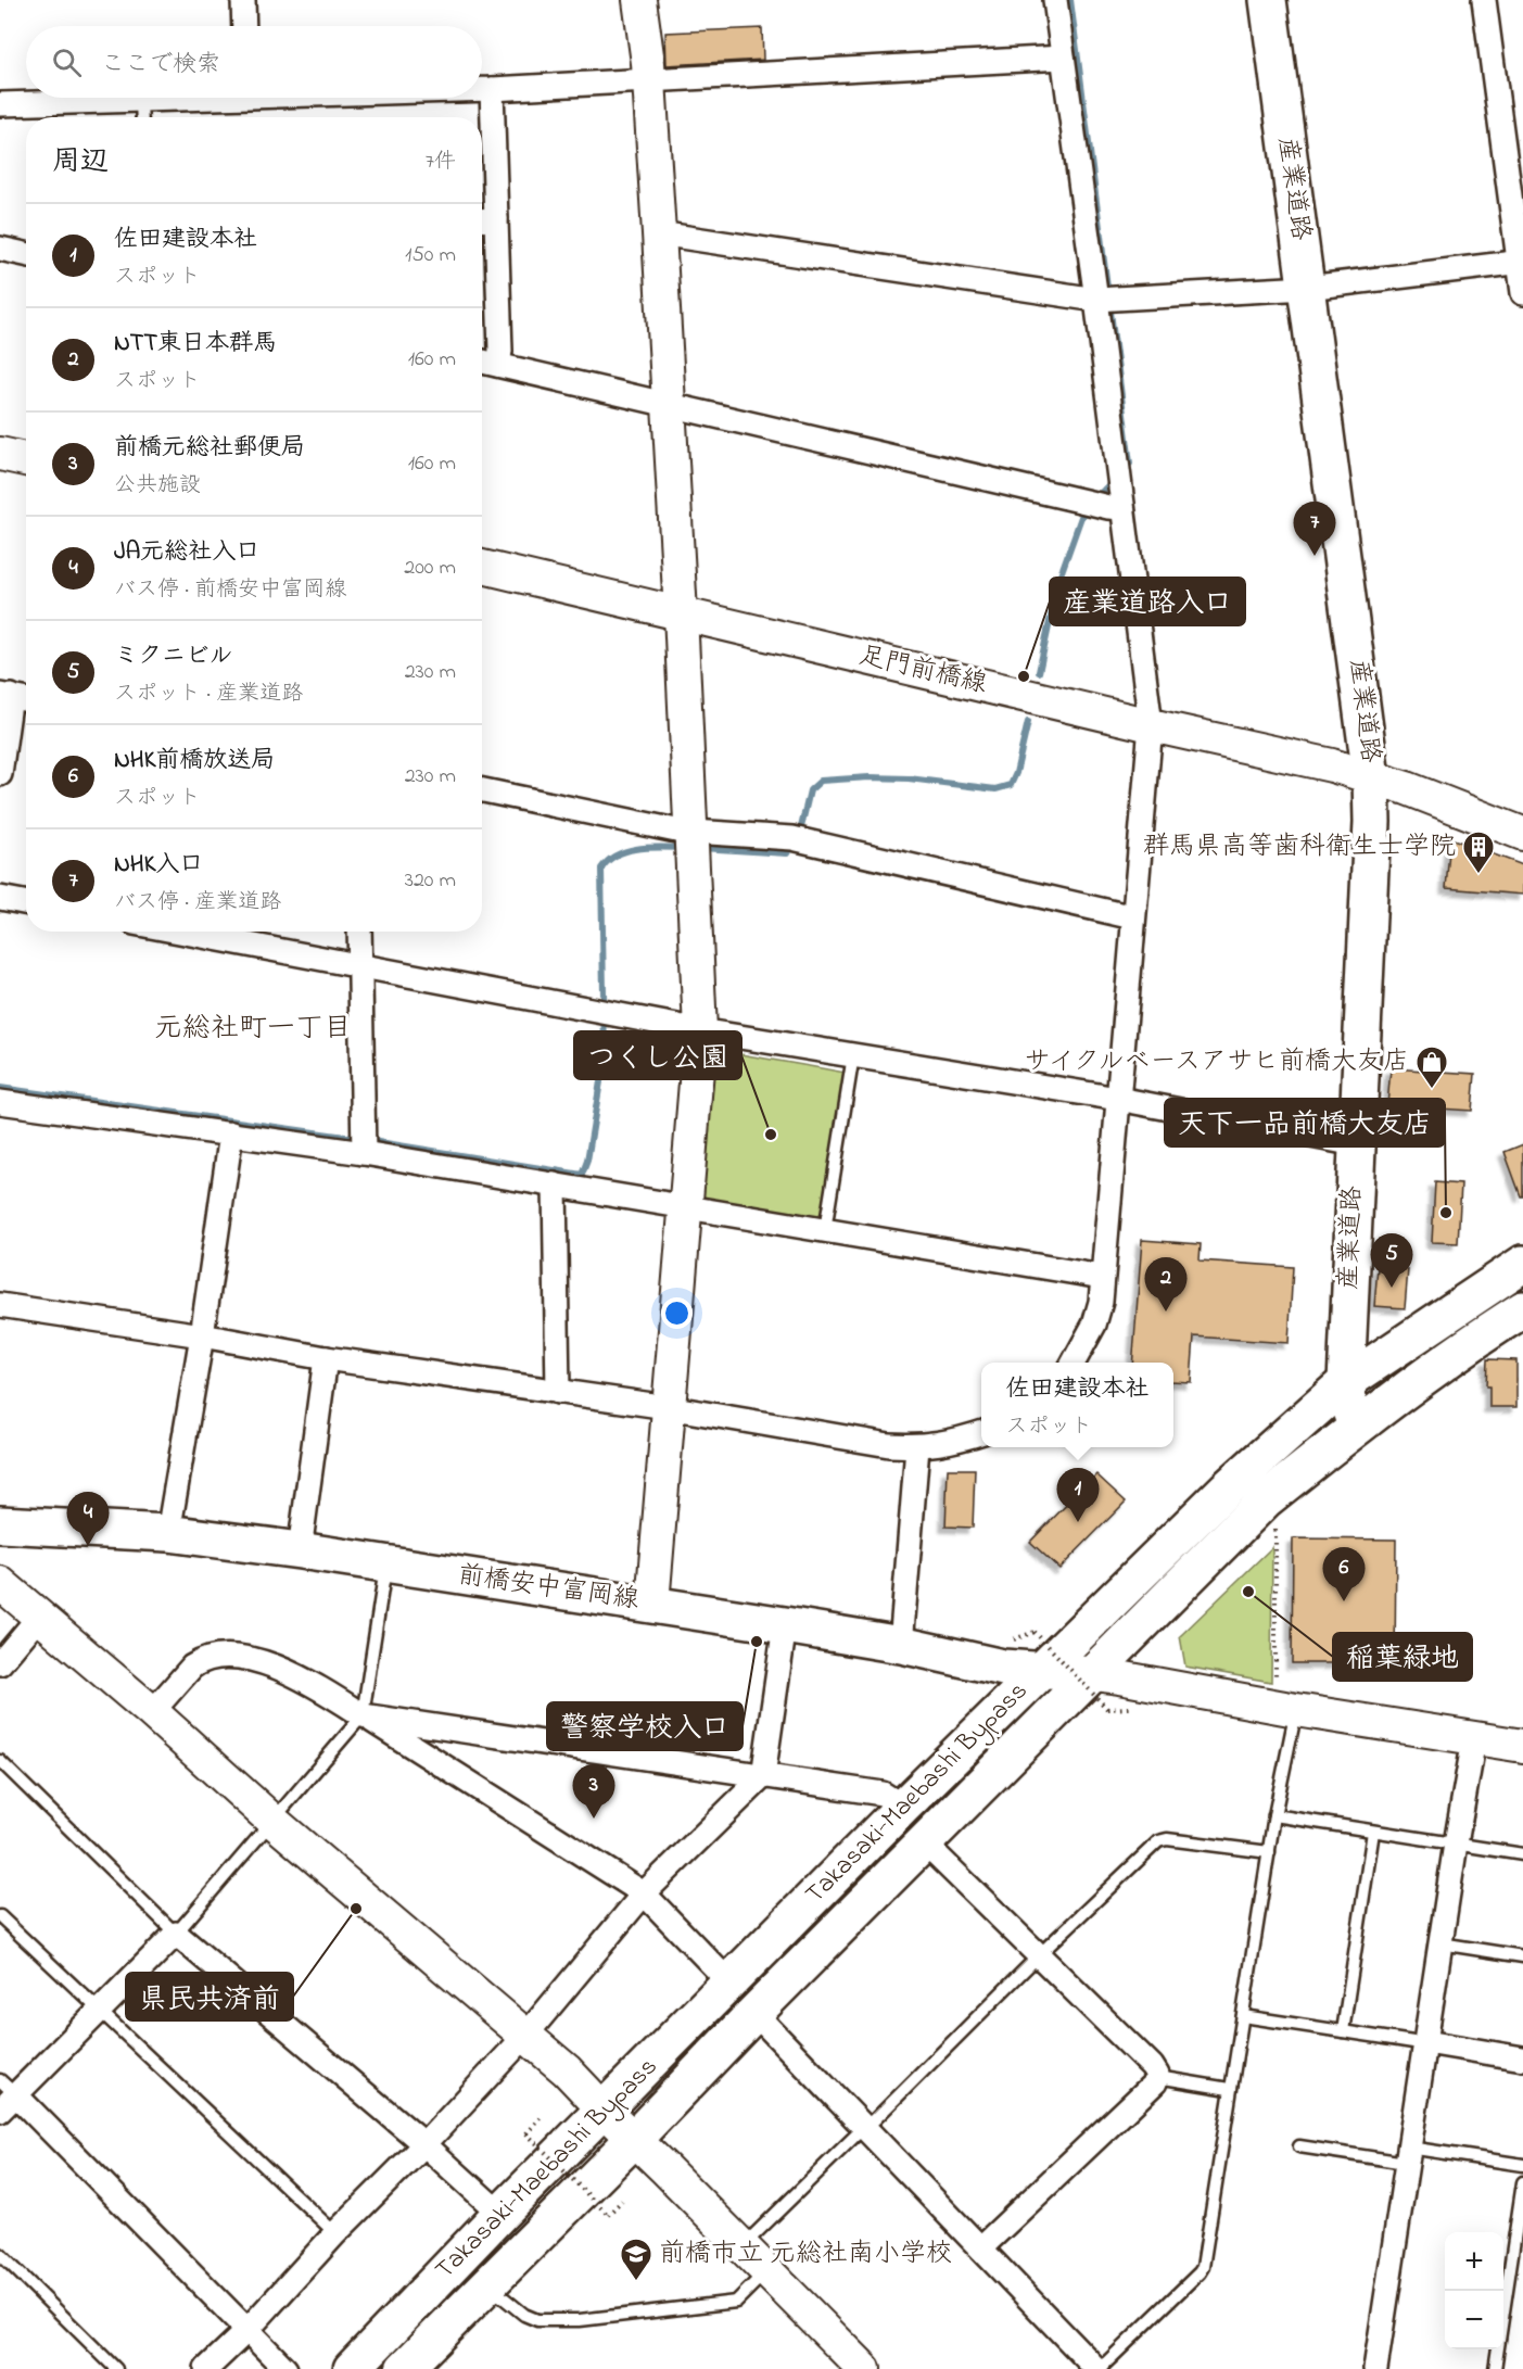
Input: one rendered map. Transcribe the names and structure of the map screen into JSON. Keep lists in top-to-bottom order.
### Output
{
  "streets": {
    "main road": ["産業道路", "前橋安中富岡線", "Takasaki-Maebashi Bypass"],
    "street": ["足門前橋線"]
  },
  "crossings": [
    ["産業道路", "足門前橋線"],
    ["産業道路", "Takasaki-Maebashi Bypass"],
    ["前橋安中富岡線", "Takasaki-Maebashi Bypass"]
  ],
  "districts": ["元総社町一丁目"],
  "places": {
    "other": [
      "産業道路入口",
      "つくし公園",
      "天下一品前橋大友店",
      "稲葉緑地",
      "警察学校入口",
      "県民共済前"
    ],
    "building": ["群馬県高等歯科衛生士学院"],
    "shop": ["サイクルベースアサヒ前橋大友店"],
    "school or university": ["前橋市立 元総社南小学校"]
  },
  "page": {
    "search": "ここで検索",
    "heading": ["周辺", "7件"],
    "list": [
      {
        "mark": "1",
        "name": "佐田建設本社",
        "note": "スポット",
        "value": "150 m"
      },
      {
        "mark": "2",
        "name": "NTT東日本群馬",
        "note": "スポット",
        "value": "160 m"
      },
      {
        "mark": "3",
        "name": "前橋元総社郵便局",
        "note": "公共施設",
        "value": "160 m"
      },
      {
        "mark": "4",
        "name": "JA元総社入口",
        "note": "バス停 · 前橋安中富岡線",
        "value": "200 m"
      },
      {
        "mark": "5",
        "name": "ミクニビル",
        "note": "スポット · 産業道路",
        "value": "230 m"
      },
      {
        "mark": "6",
        "name": "NHK前橋放送局",
        "note": "スポット",
        "value": "230 m"
      },
      {
        "mark": "7",
        "name": "NHK入口",
        "note": "バス停 · 産業道路",
        "value": "320 m"
      }
    ],
    "pins": [
      "7",
      "5",
      "2",
      "1",
      "4",
      "6",
      "3"
    ],
    "popup": ["佐田建設本社", "スポット"],
    "map_buttons": ["+", "−"]
  }
}
